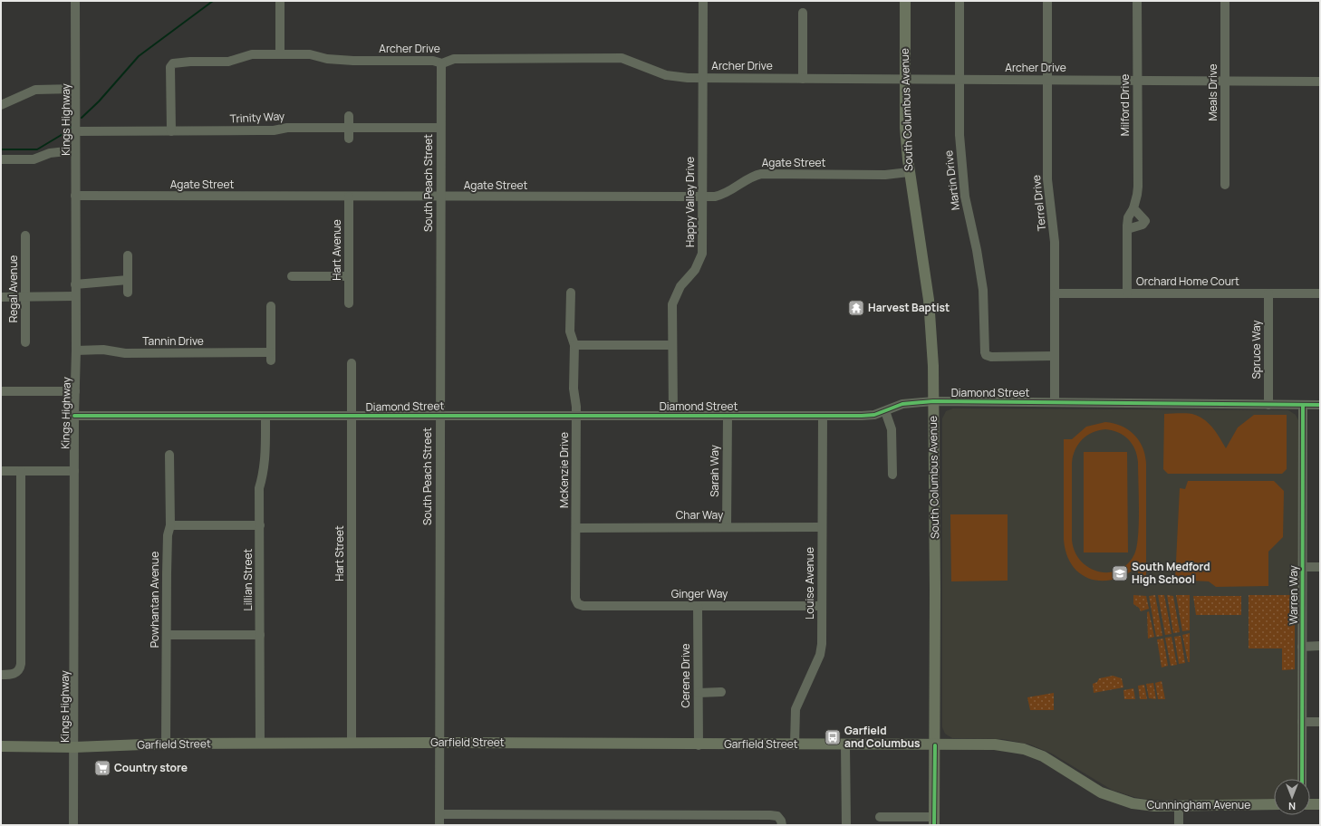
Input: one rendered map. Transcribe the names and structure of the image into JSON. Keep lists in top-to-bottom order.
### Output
{
  "streets": {
    "main road": ["South Columbus Avenue", "Garfield Street", "Cunningham Avenue"],
    "street": [
      "Archer Drive",
      "Meals Drive",
      "Milford Drive",
      "Trinity Way",
      "Kings Highway",
      "Agate Street",
      "Martin Drive",
      "South Peach Street",
      "Happy Valley Drive",
      "Terrel Drive",
      "Hart Avenue",
      "Orchard Home Court",
      "Regal Avenue",
      "Tannin Drive",
      "Spruce Way",
      "Diamond Street",
      "McKenzie Drive",
      "Sarah Way",
      "Char Way",
      "Hart Street",
      "Lillian Street",
      "Louise Avenue",
      "Ginger Way",
      "Warren Way",
      "Powhantan Avenue",
      "Cerene Drive"
    ]
  },
  "crossings": [
    ["Archer Drive", "Meals Drive"],
    ["Archer Drive", "Milford Drive"],
    ["Archer Drive", "South Columbus Avenue"],
    ["Archer Drive", "Trinity Way"],
    ["Archer Drive", "Martin Drive"],
    ["Archer Drive", "South Peach Street"],
    ["Archer Drive", "Happy Valley Drive"],
    ["Archer Drive", "Terrel Drive"],
    ["Milford Drive", "Orchard Home Court"],
    ["South Columbus Avenue", "Agate Street"],
    ["South Columbus Avenue", "Diamond Street"],
    ["South Columbus Avenue", "Garfield Street"],
    ["South Columbus Avenue", "Cunningham Avenue"],
    ["Trinity Way", "Kings Highway"],
    ["Trinity Way", "South Peach Street"],
    ["Kings Highway", "Agate Street"],
    ["Kings Highway", "Tannin Drive"],
    ["Kings Highway", "Diamond Street"],
    ["Kings Highway", "Garfield Street"],
    ["Agate Street", "South Peach Street"],
    ["Agate Street", "Happy Valley Drive"],
    ["Agate Street", "Hart Avenue"],
    ["Martin Drive", "Terrel Drive"],
    ["South Peach Street", "Diamond Street"],
    ["South Peach Street", "Garfield Street"],
    ["Happy Valley Drive", "Diamond Street"],
    ["Terrel Drive", "Orchard Home Court"],
    ["Terrel Drive", "Diamond Street"],
    ["Orchard Home Court", "Spruce Way"],
    ["Spruce Way", "Diamond Street"],
    ["Diamond Street", "McKenzie Drive"],
    ["Diamond Street", "Sarah Way"],
    ["Diamond Street", "Hart Street"],
    ["Diamond Street", "Lillian Street"],
    ["Diamond Street", "Louise Avenue"],
    ["Diamond Street", "Warren Way"],
    ["McKenzie Drive", "Char Way"],
    ["McKenzie Drive", "Ginger Way"],
    ["Sarah Way", "Char Way"],
    ["Char Way", "Louise Avenue"],
    ["Hart Street", "Garfield Street"],
    ["Lillian Street", "Garfield Street"],
    ["Louise Avenue", "Ginger Way"],
    ["Louise Avenue", "Garfield Street"],
    ["Ginger Way", "Cerene Drive"],
    ["Powhantan Avenue", "Garfield Street"],
    ["Cerene Drive", "Garfield Street"],
    ["Garfield Street", "Cunningham Avenue"]
  ],
  "places": {
    "temple": ["Harvest Baptist"],
    "school or university": ["South Medford High School"],
    "bus stop": ["Garfield and Columbus"],
    "supermarket": ["Country store"]
  },
  "north": "bottom"
}
